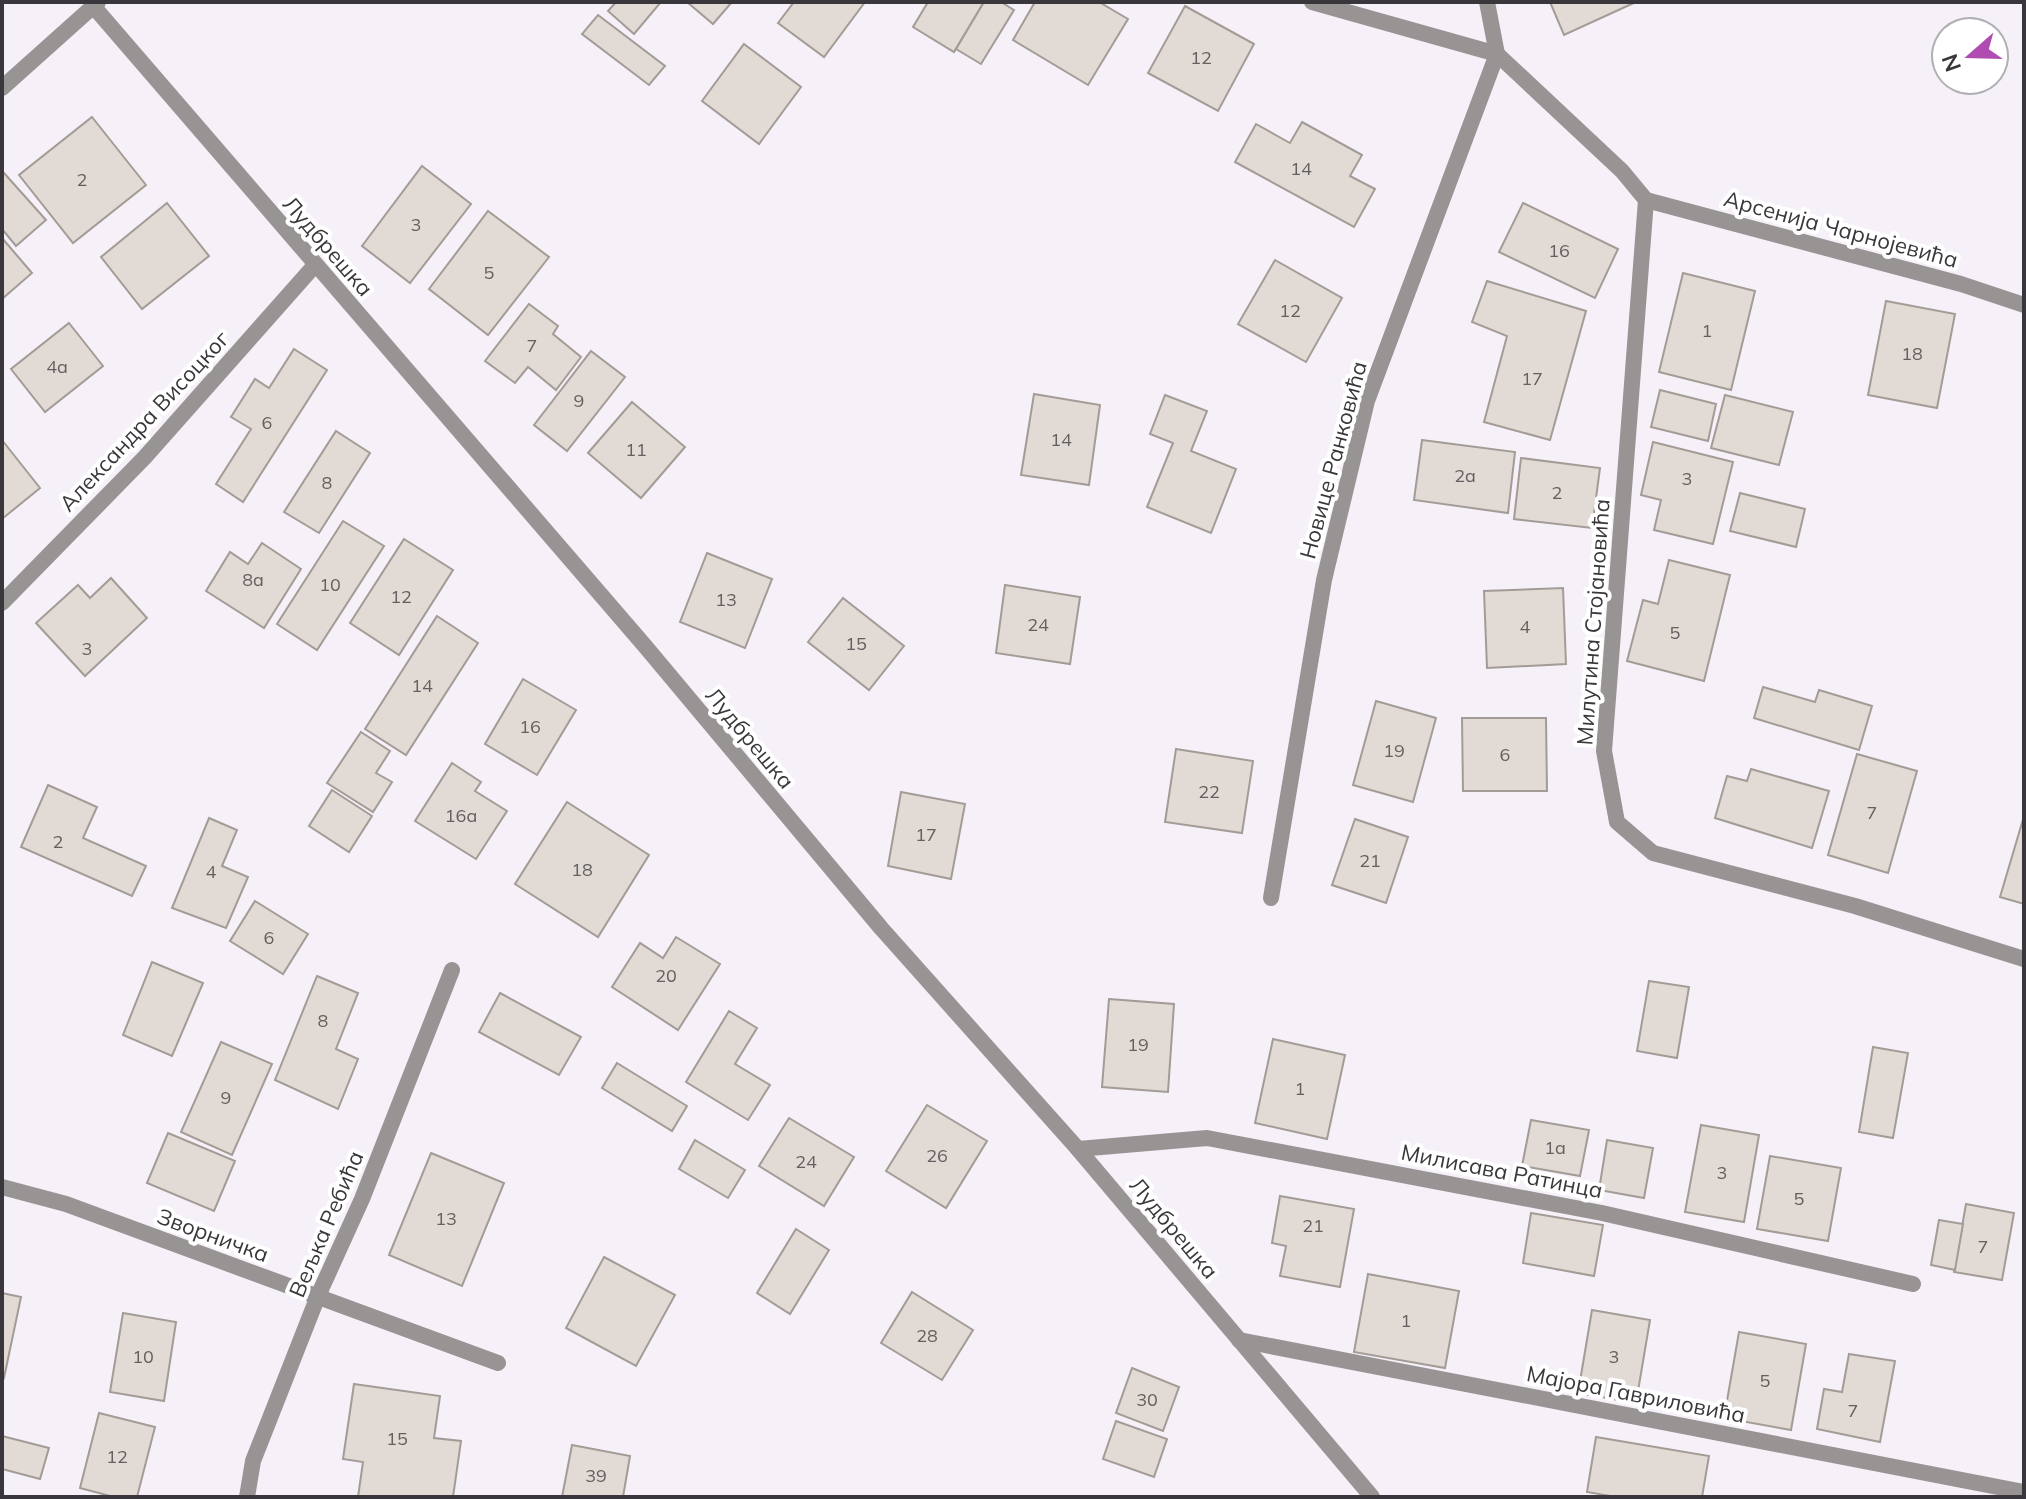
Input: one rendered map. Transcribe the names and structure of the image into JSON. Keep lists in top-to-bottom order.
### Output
{
  "streets": {
    "street": [
      "Арсенија Чарнојевића",
      "Лудбрешка",
      "Александра Висоцког",
      "Новице Ранковића",
      "Милутина Стојановића",
      "Милисава Ратинца",
      "Вељка Ребића",
      "Зворничка",
      "Мајора Гавриловића"
    ]
  },
  "crossings": [
    ["Арсенија Чарнојевића", "Милутина Стојановића"],
    ["Лудбрешка", "Александра Висоцког"],
    ["Лудбрешка", "Милисава Ратинца"],
    ["Лудбрешка", "Мајора Гавриловића"],
    ["Вељка Ребића", "Зворничка"]
  ],
  "house_numbers": [
    "12",
    "14",
    "2",
    "3",
    "16",
    "5",
    "12",
    "1",
    "7",
    "18",
    "4a",
    "17",
    "9",
    "6",
    "14",
    "11",
    "2a",
    "3",
    "8",
    "2",
    "8a",
    "10",
    "12",
    "13",
    "24",
    "4",
    "5",
    "15",
    "3",
    "14",
    "16",
    "19",
    "6",
    "22",
    "7",
    "16a",
    "17",
    "2",
    "21",
    "18",
    "4",
    "6",
    "20",
    "8",
    "19",
    "1",
    "9",
    "1a",
    "26",
    "24",
    "3",
    "5",
    "13",
    "21",
    "7",
    "1",
    "28",
    "10",
    "3",
    "5",
    "30",
    "7",
    "15",
    "12",
    "39"
  ],
  "north": "left"
}
